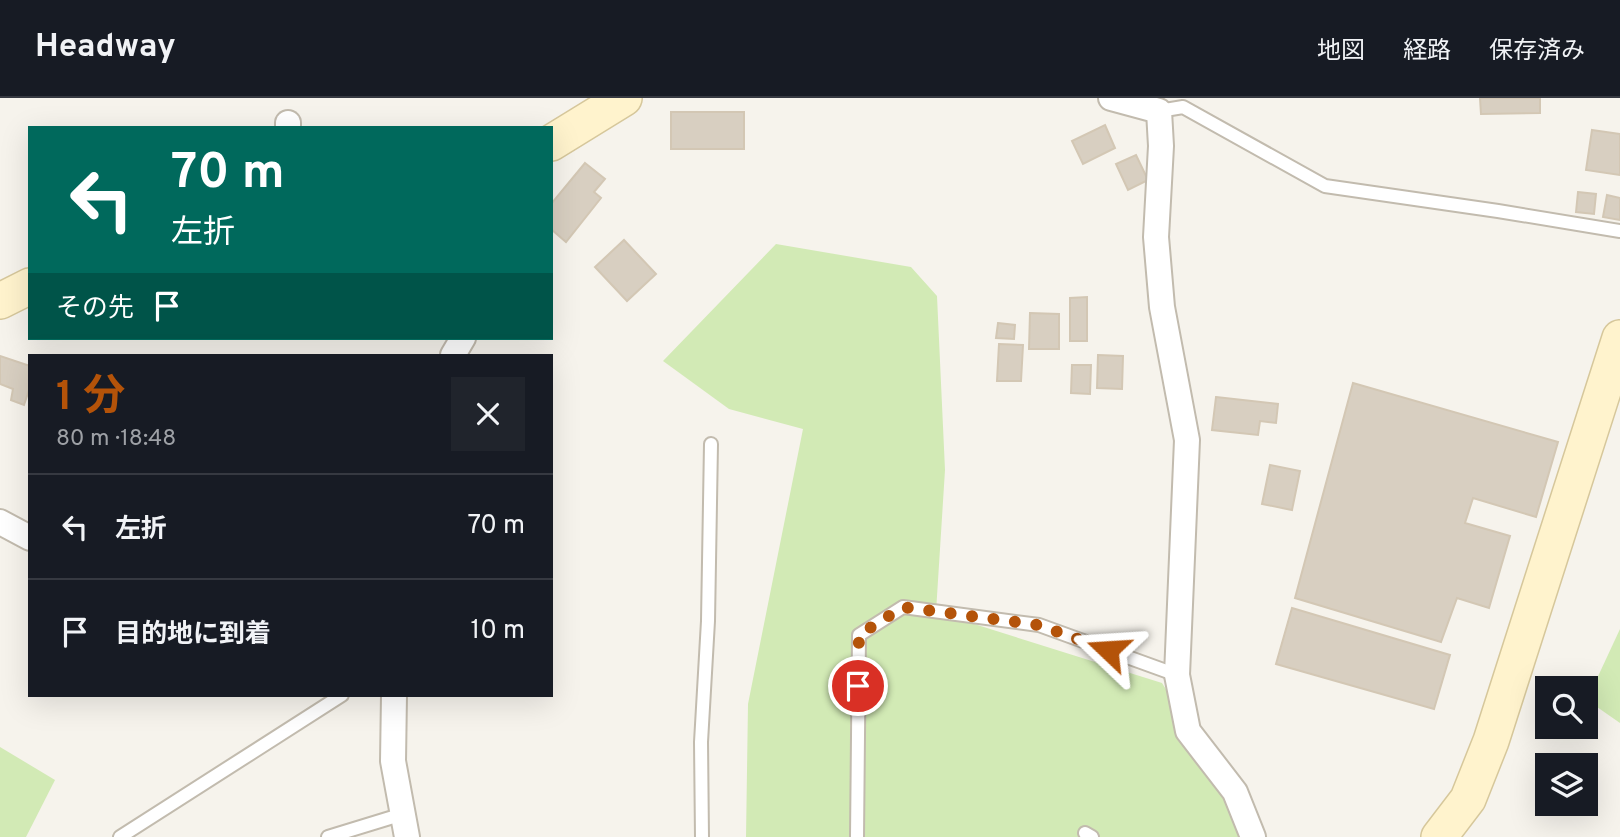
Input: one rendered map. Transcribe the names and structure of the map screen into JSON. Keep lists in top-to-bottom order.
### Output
{
  "page": {
    "header": "Headway",
    "nav": ["地図", "経路", "保存済み"],
    "turn": ["70 m", "左折"],
    "then": "その先",
    "heading": ["1 分", "80 m · 18:48"],
    "list": [
      {
        "name": "左折",
        "value": "70 m"
      },
      {
        "name": "目的地に到着",
        "value": "10 m"
      }
    ]
  }
}
